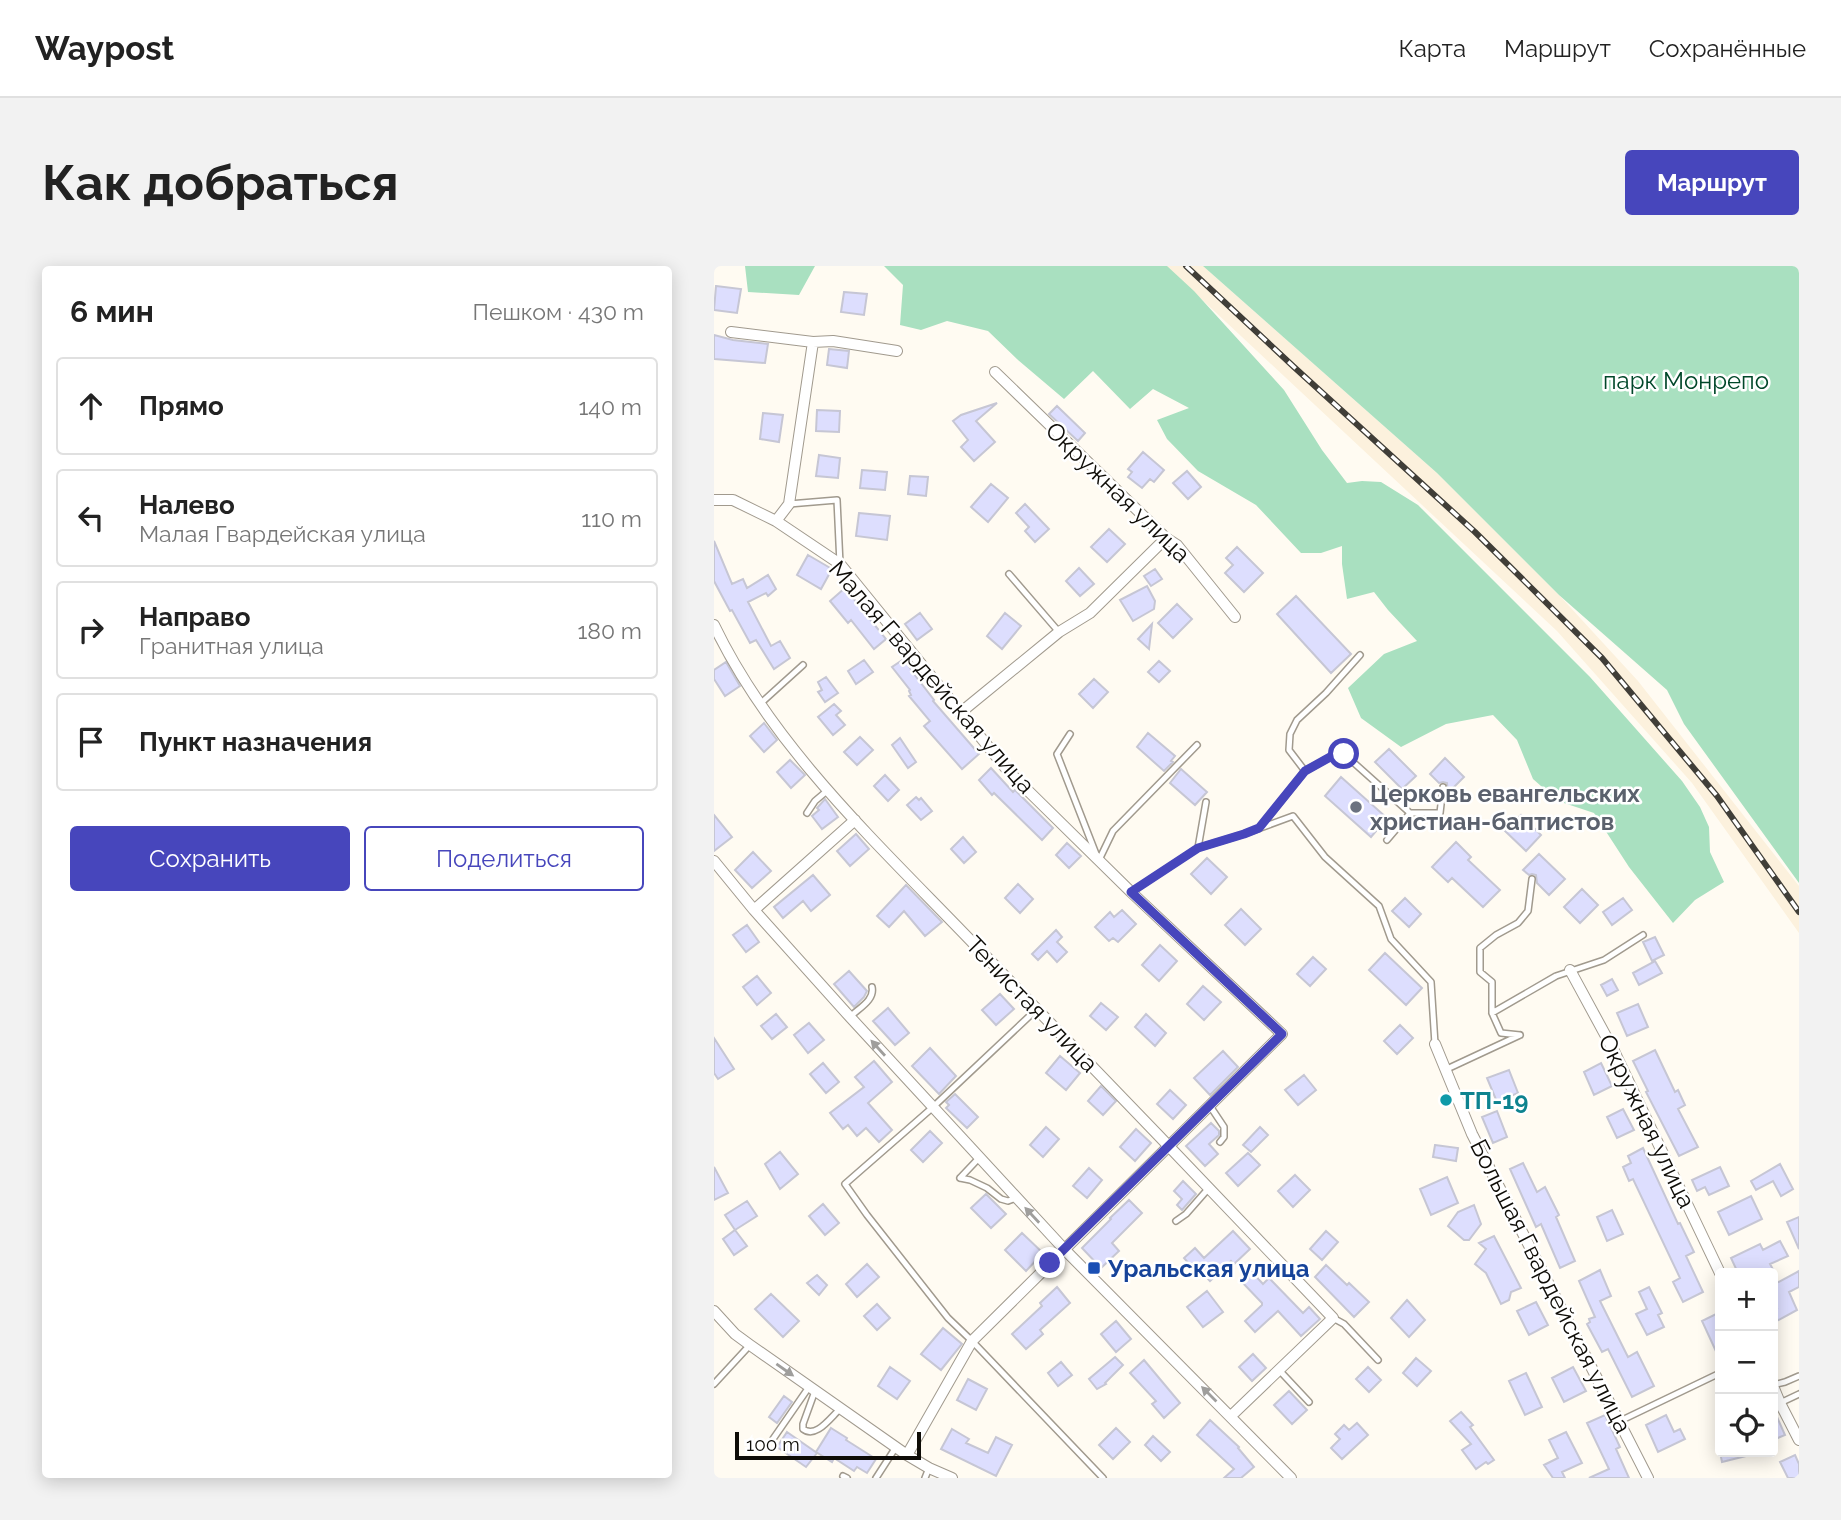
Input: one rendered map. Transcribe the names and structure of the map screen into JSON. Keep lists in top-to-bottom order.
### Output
{
  "streets": {
    "street": [
      "Окружная улица",
      "Малая Гвардейская улица",
      "Тенистая улица",
      "Большая Гвардейская улица"
    ]
  },
  "parks": ["парк Монрепо"],
  "places": {
    "other": ["Церковь евангельских христиан-баптистов", "ТП-19"],
    "transit": ["Уральская улица"]
  },
  "scale_bar": "100 m",
  "page": {
    "header": "Waypost",
    "nav": ["Карта", "Маршрут", "Сохранённые"],
    "buttons": [
      "Маршрут",
      ["Сохранить", "Поделиться"]
    ],
    "title": "Как добраться",
    "heading": ["6 мин", "Пешком · 430 m"],
    "list": [
      ["Прямо", "140 m"],
      ["Налево", "Малая Гвардейская улица", "110 m"],
      ["Направо", "Гранитная улица", "180 m"],
      "Пункт назначения"
    ],
    "map_buttons": ["+", "−"],
    "scale": "100 m"
  }
}
